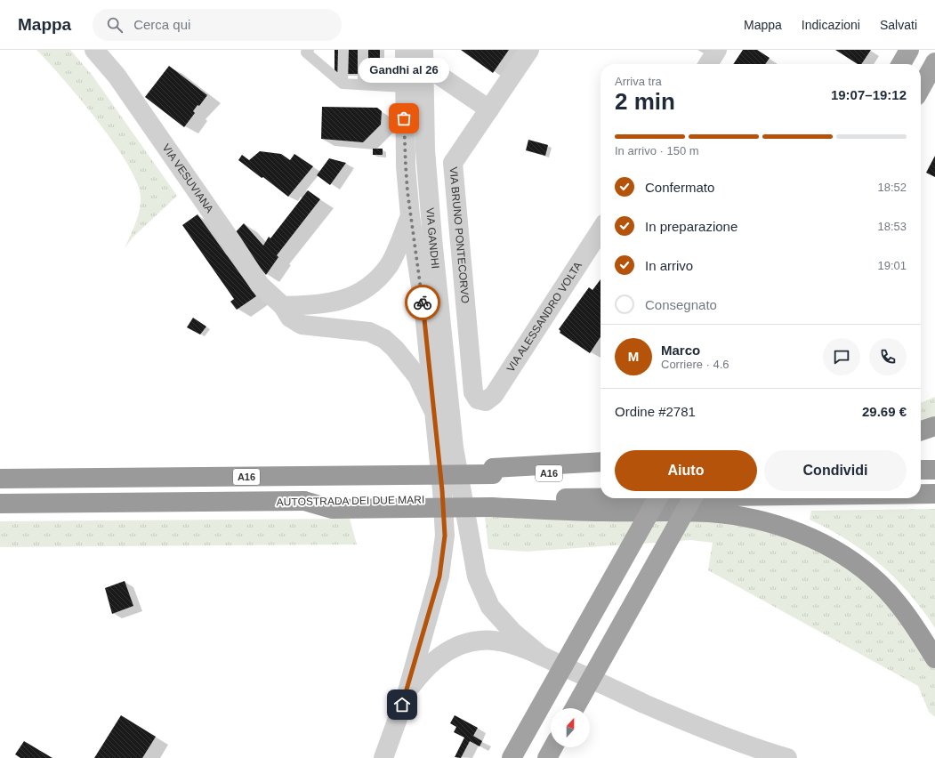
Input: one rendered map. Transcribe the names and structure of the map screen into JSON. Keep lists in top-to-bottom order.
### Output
{
  "streets": {
    "highway": ["A16", "AUTOSTRADA DEI DUE MARI"],
    "street": [
      "VIA VESUVIANA",
      "VIA BRUNO PONTECORVO",
      "VIA GANDHI",
      "VIA ALESSANDRO VOLTA"
    ]
  },
  "crossings": [
    ["VIA VESUVIANA", "VIA GANDHI"],
    ["VIA BRUNO PONTECORVO", "VIA ALESSANDRO VOLTA"]
  ],
  "places": ["Gandhi al 26"],
  "north": "top",
  "page": {
    "header": "Mappa",
    "search": "Cerca qui",
    "nav": ["Mappa", "Indicazioni", "Salvati"],
    "bubble": "Gandhi al 26",
    "heading": ["2 min", "Arriva tra", "19:07–19:12"],
    "panel": [
      "Marco",
      "Corriere · 4.6",
      "Ordine #2781",
      "29.69 €"
    ],
    "bar": "In arrivo · 150 m",
    "list": [
      ["Confermato", "18:52"],
      ["In preparazione", "18:53"],
      ["In arrivo", "19:01"],
      "Consegnato"
    ],
    "round": "M",
    "buttons": ["Aiuto", "Condividi"]
  }
}
